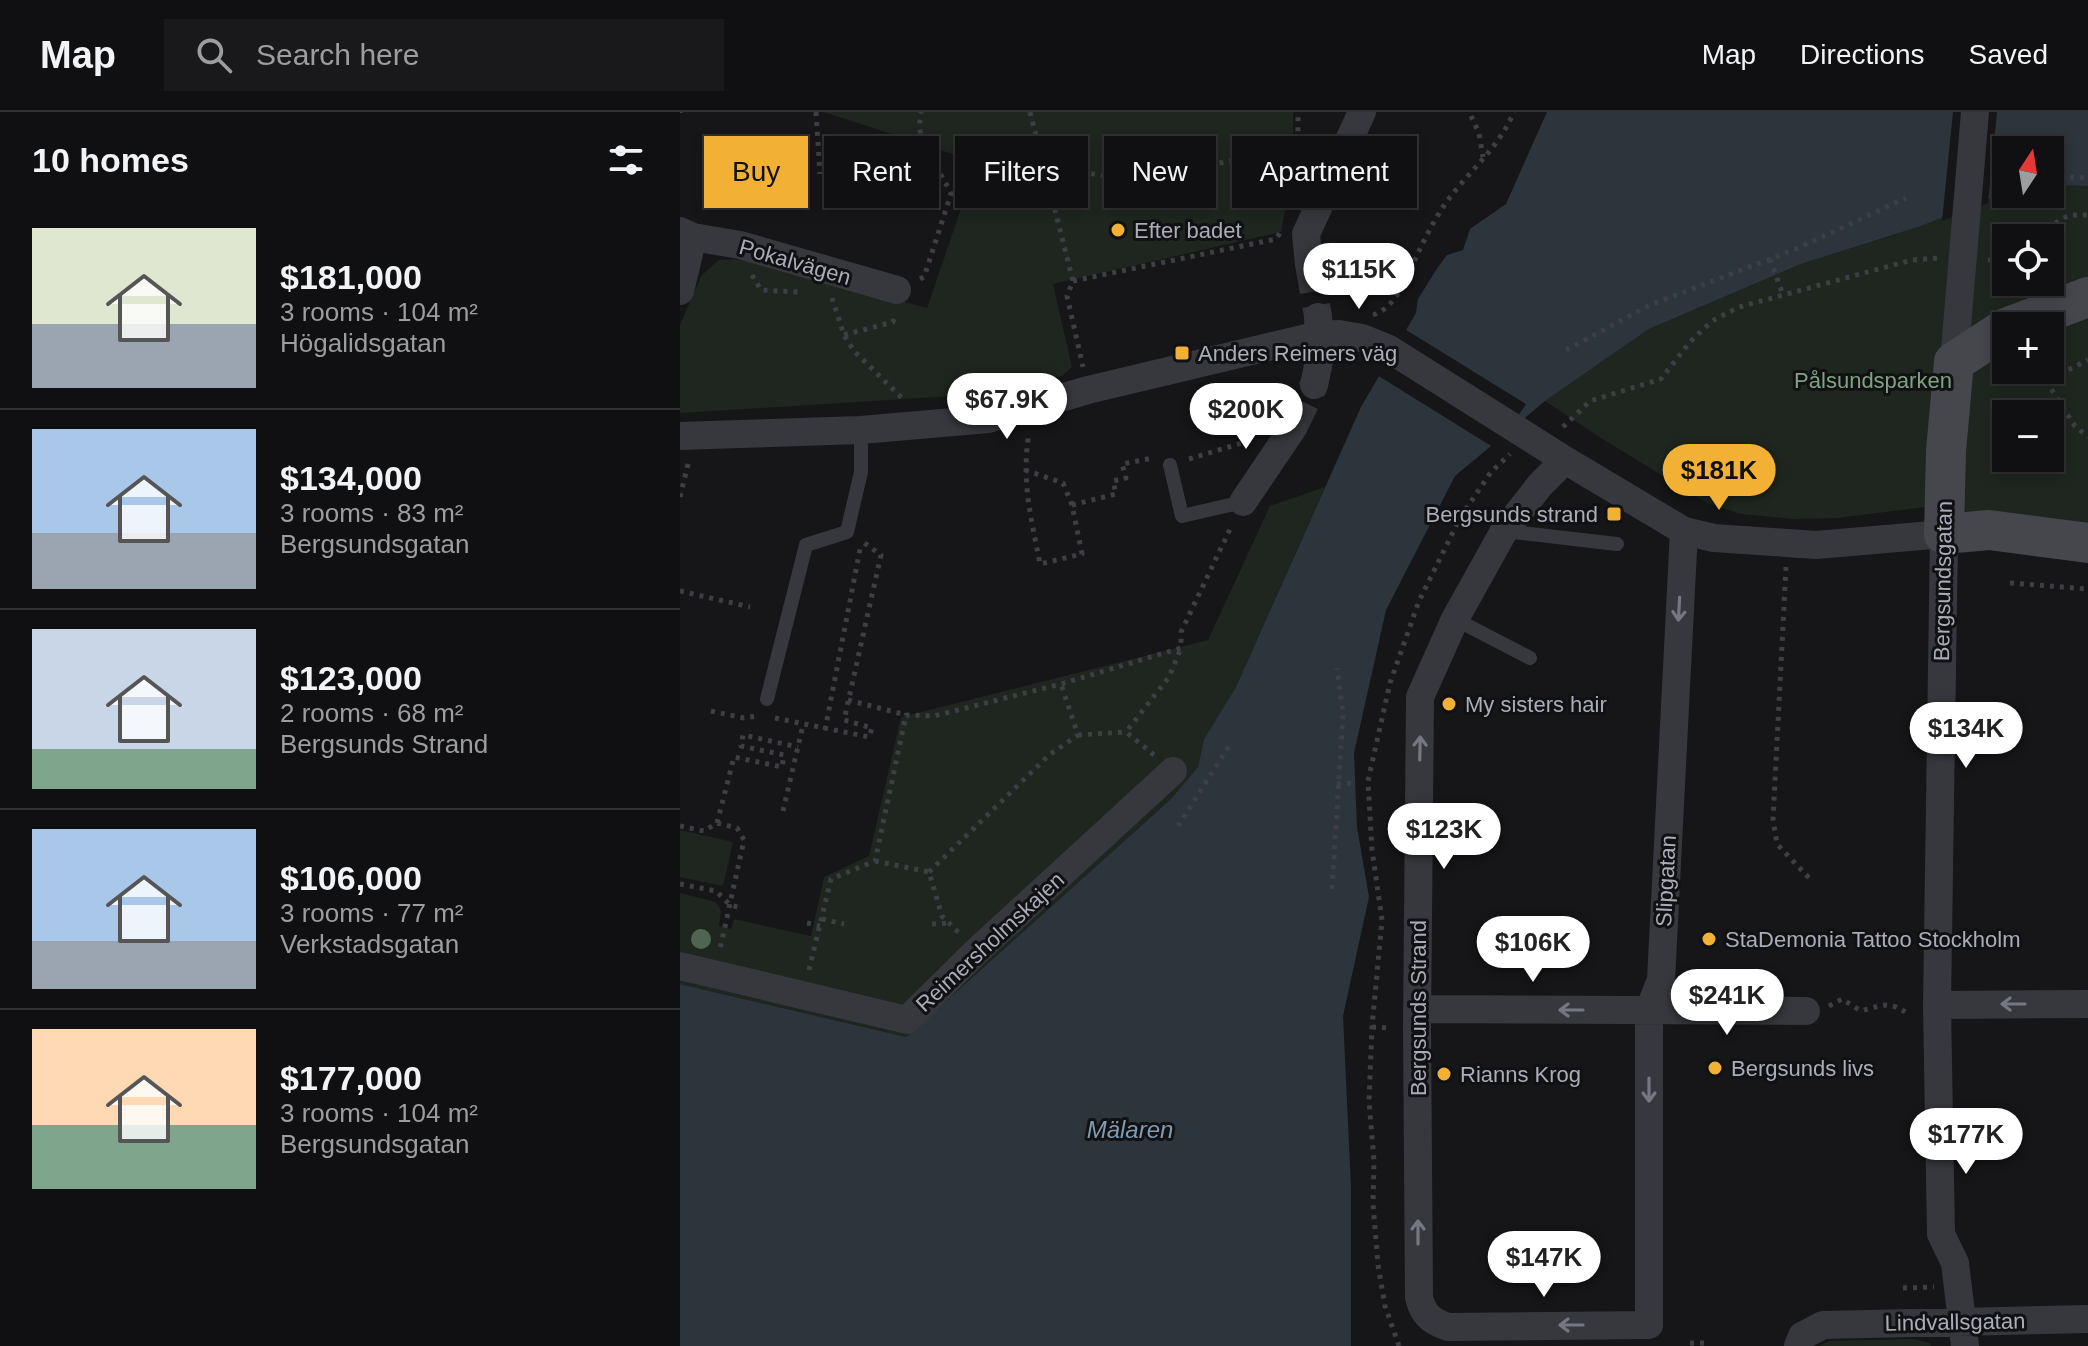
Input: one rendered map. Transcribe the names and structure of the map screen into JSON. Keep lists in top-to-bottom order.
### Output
{
  "streets": {
    "street": [
      "Pokalvägen",
      "Bergsundsgatan",
      "Slipgatan",
      "Reimersholmskajen",
      "Bergsunds Strand",
      "Lindvallsgatan"
    ]
  },
  "crossings": [
    ["Bergsundsgatan", "Lindvallsgatan"],
    ["Slipgatan", "Bergsunds Strand"]
  ],
  "one_way": ["Slipgatan"],
  "water": ["Mälaren"],
  "parks": ["Pålsundsparken"],
  "places": {
    "other": [
      "Efter badet",
      "My sisters hair",
      "StaDemonia Tattoo Stockholm",
      "Bergsunds livs",
      "Rianns Krog"
    ],
    "transit": ["Anders Reimers väg", "Bergsunds strand"]
  },
  "north": "top",
  "page": {
    "header": "Map",
    "search": "Search here",
    "nav": ["Map", "Directions", "Saved"],
    "heading": "10 homes",
    "map_buttons": ["+", "−"],
    "chip": [
      "Buy",
      "Rent",
      "Filters",
      "New",
      "Apartment"
    ],
    "list": [
      {
        "name": "$181,000",
        "note": "3 rooms · 104 m² · Högalidsgatan"
      },
      {
        "name": "$134,000",
        "note": "3 rooms · 83 m² · Bergsundsgatan"
      },
      {
        "name": "$123,000",
        "note": "2 rooms · 68 m² · Bergsunds Strand"
      },
      {
        "name": "$106,000",
        "note": "3 rooms · 77 m² · Verkstadsgatan"
      },
      {
        "name": "$177,000",
        "note": "3 rooms · 104 m² · Bergsundsgatan"
      }
    ],
    "price": [
      "$115K",
      "$67.9K",
      "$200K",
      "$181K",
      "$134K",
      "$123K",
      "$106K",
      "$241K",
      "$177K",
      "$147K"
    ]
  }
}
